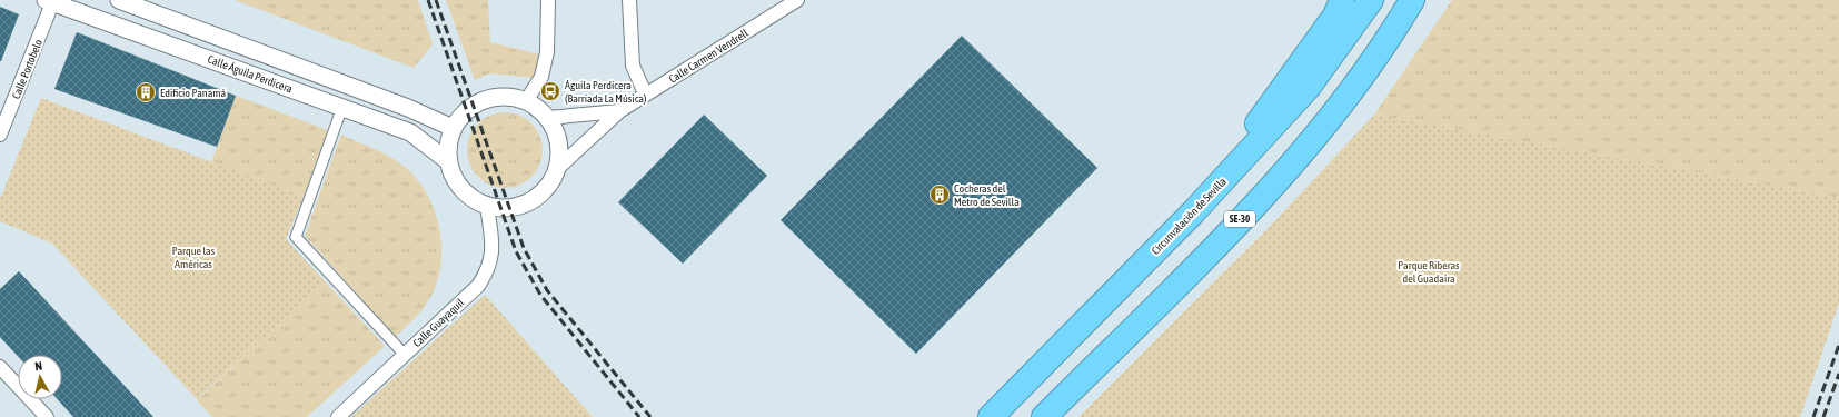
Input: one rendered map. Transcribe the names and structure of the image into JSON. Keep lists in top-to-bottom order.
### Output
{
  "streets": {
    "highway": ["Circunvalación de Sevilla", "SE-30"],
    "street": [
      "Calle Carmen Vendrell",
      "Calle Portobelo",
      "Calle Águila Perdicera",
      "Calle Guayaquil"
    ]
  },
  "crossings": [
    ["Calle Carmen Vendrell", "Calle Águila Perdicera"],
    ["Calle Carmen Vendrell", "Calle Guayaquil"],
    ["Calle Portobelo", "Calle Águila Perdicera"],
    ["Calle Águila Perdicera", "Calle Guayaquil"]
  ],
  "parks": ["Parque las Américas", "Parque Riberas del Guadaira"],
  "places": {
    "bus stop": ["Águila Perdicera (Barriada La Música)"],
    "building": ["Edificio Panamá", "Cocheras del Metro de Sevilla"]
  },
  "north": "top"
}
